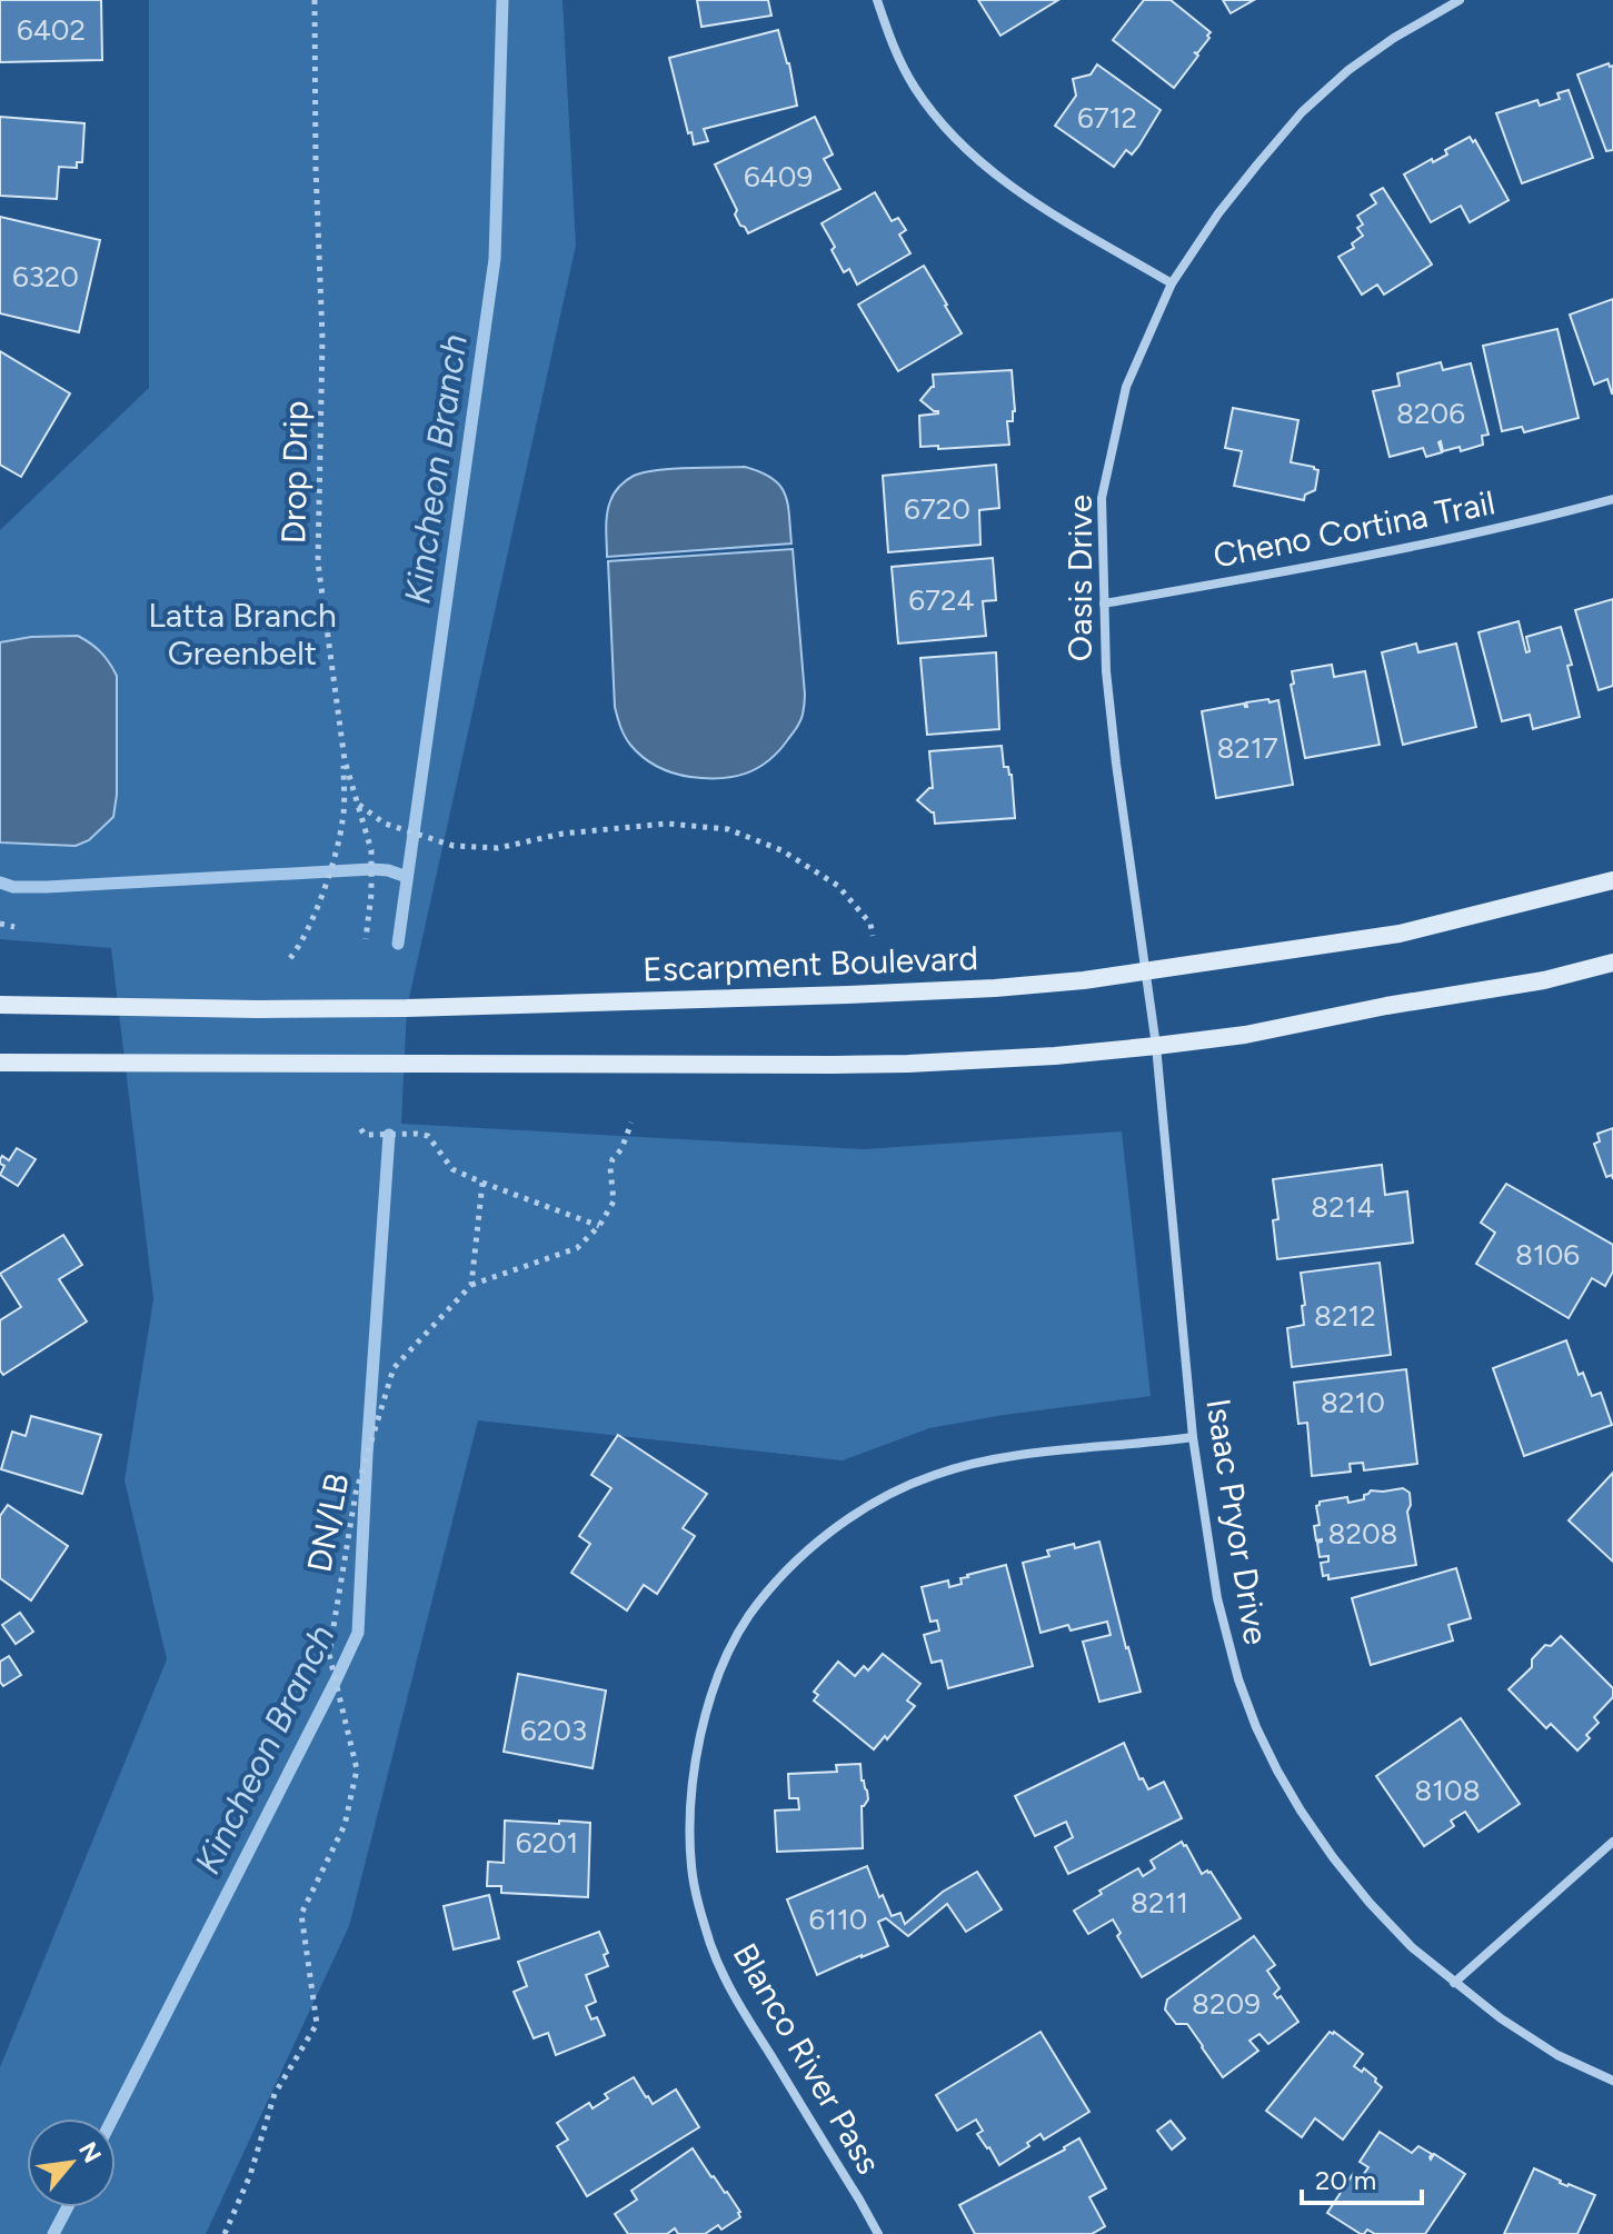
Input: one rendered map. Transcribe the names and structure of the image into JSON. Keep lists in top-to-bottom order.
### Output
{
  "streets": {
    "main road": ["Escarpment Boulevard"],
    "street": [
      "Cheno Cortina Trail",
      "Oasis Drive",
      "Isaac Pryor Drive",
      "Blanco River Pass"
    ],
    "path": ["Drop Drip", "DN/LB"]
  },
  "crossings": [
    ["Cheno Cortina Trail", "Oasis Drive"],
    ["Oasis Drive", "Escarpment Boulevard"],
    ["Oasis Drive", "Isaac Pryor Drive"],
    ["Escarpment Boulevard", "Isaac Pryor Drive"],
    ["Isaac Pryor Drive", "Blanco River Pass"]
  ],
  "water": ["Kincheon Branch"],
  "parks": ["Latta Branch Greenbelt"],
  "house_numbers": [
    "6402",
    "6712",
    "6409",
    "6320",
    "8206",
    "6720",
    "6724",
    "8217",
    "8214",
    "8106",
    "8212",
    "8210",
    "8208",
    "6203",
    "8108",
    "6201",
    "8211",
    "6110",
    "8209"
  ],
  "scale_bar": "20 m",
  "north": "top right"
}
